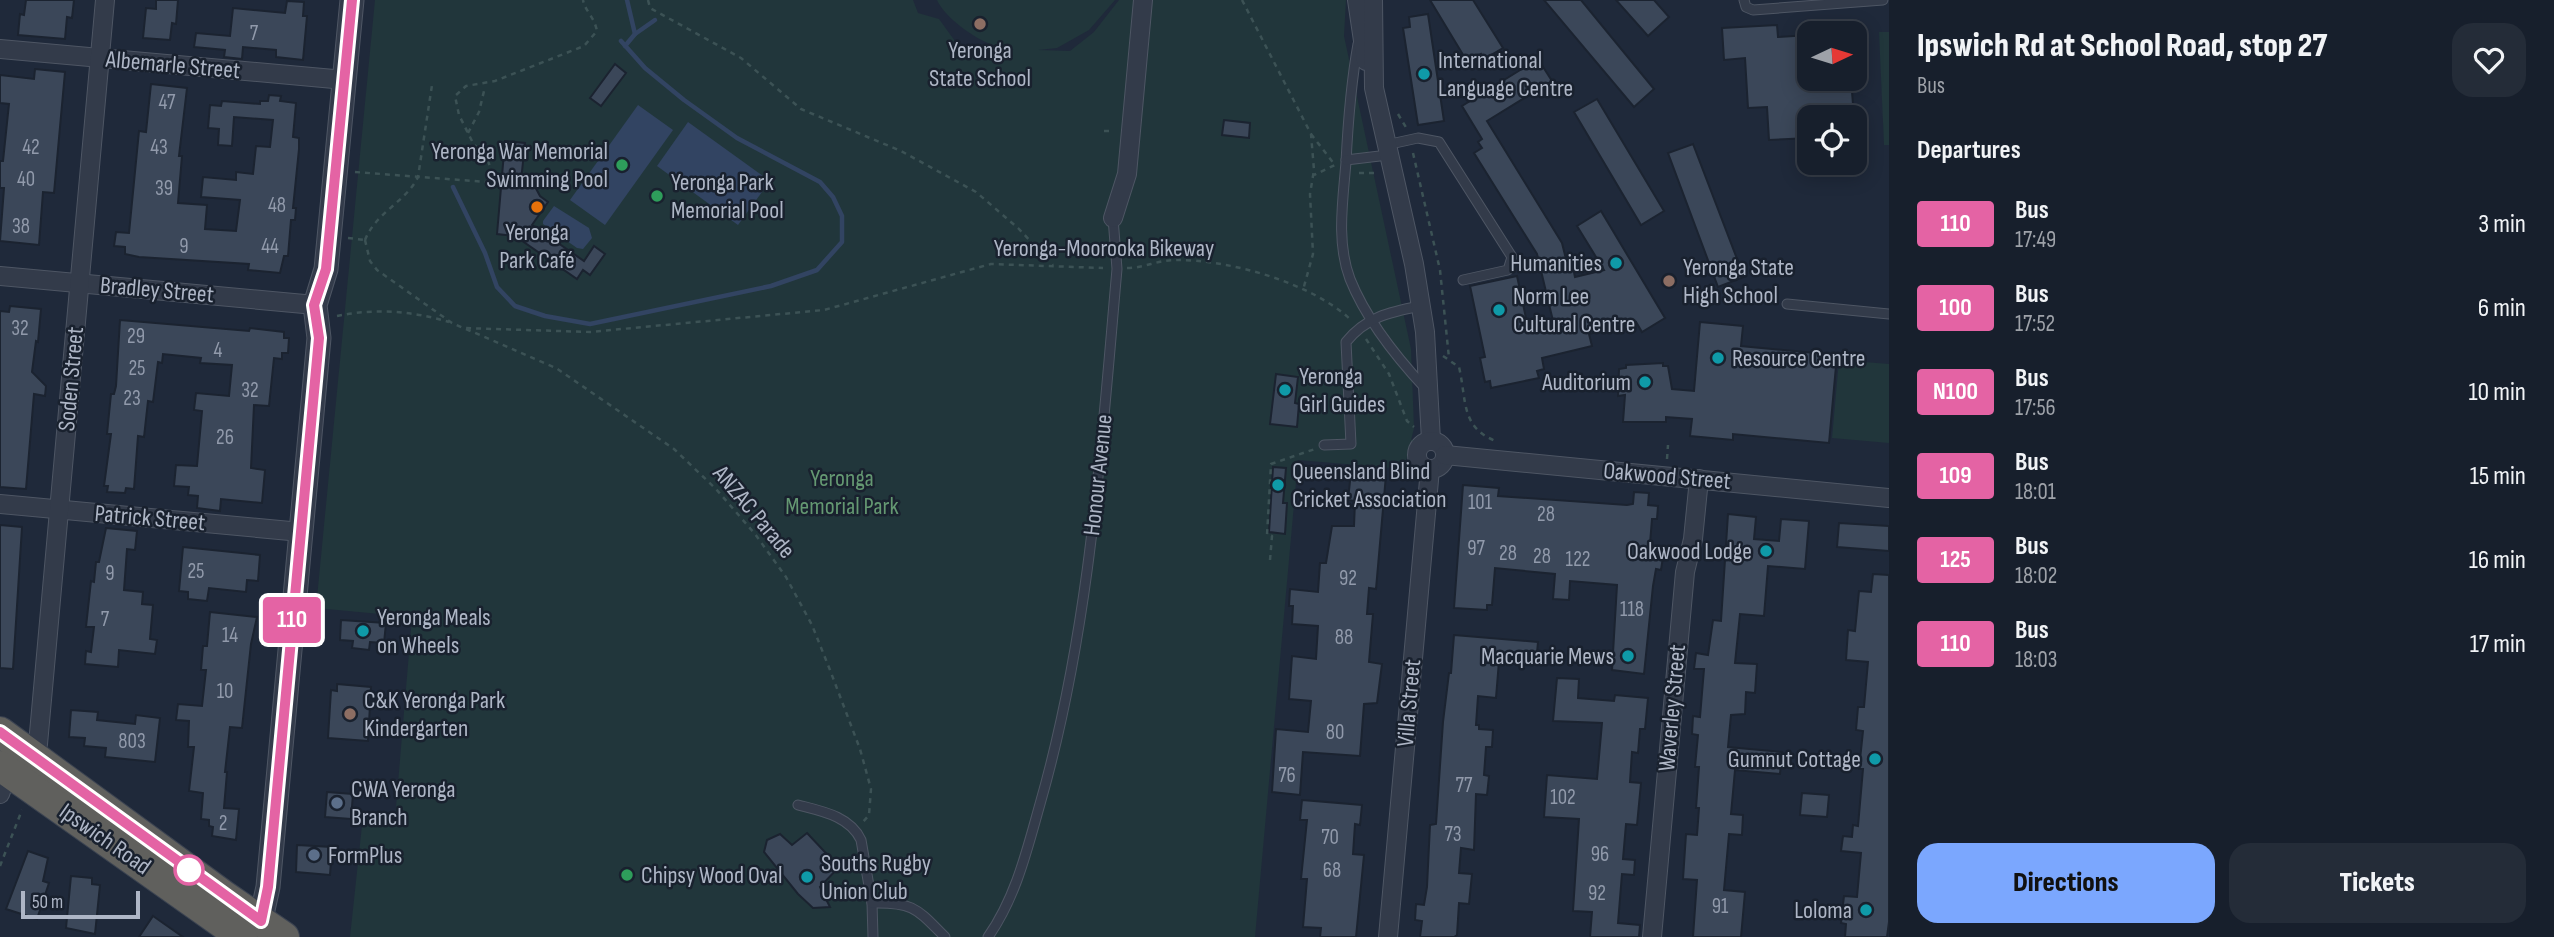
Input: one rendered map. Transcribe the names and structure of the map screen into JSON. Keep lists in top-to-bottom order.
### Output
{
  "streets": {
    "highway": ["Ipswich Road"],
    "street": [
      "Albemarle Street",
      "Bradley Street",
      "Soden Street",
      "Honour Avenue",
      "Oakwood Street",
      "Patrick Street",
      "Villa Street",
      "Waverley Street"
    ],
    "path": ["Yeronga-Moorooka Bikeway", "ANZAC Parade"]
  },
  "crossings": [
    ["Albemarle Street", "Soden Street"],
    ["Yeronga-Moorooka Bikeway", "Honour Avenue"],
    ["Yeronga-Moorooka Bikeway", "ANZAC Parade"],
    ["Bradley Street", "Soden Street"],
    ["Soden Street", "Patrick Street"],
    ["Soden Street", "Ipswich Road"],
    ["Oakwood Street", "Waverley Street"]
  ],
  "parks": ["Yeronga Memorial Park"],
  "places": [
    "Yeronga State School",
    "International Language Centre",
    "Yeronga War Memorial Swimming Pool",
    "Yeronga Park Memorial Pool",
    "Yeronga Park Café",
    "Humanities",
    "Yeronga State High School",
    "Norm Lee Cultural Centre",
    "Resource Centre",
    "Auditorium",
    "Yeronga Girl Guides",
    "Queensland Blind Cricket Association",
    "Oakwood Lodge",
    "Yeronga Meals on Wheels",
    "Macquarie Mews",
    "C&K Yeronga Park Kindergarten",
    "Gumnut Cottage",
    "CWA Yeronga Branch",
    "FormPlus",
    "Chipsy Wood Oval",
    "Souths Rugby Union Club",
    "Loloma"
  ],
  "lines": ["bus line 110"],
  "house_numbers": [
    "7",
    "47",
    "42",
    "43",
    "40",
    "39",
    "48",
    "38",
    "9",
    "44",
    "32",
    "29",
    "4",
    "25",
    "32",
    "23",
    "26",
    "101",
    "28",
    "97",
    "28",
    "28",
    "122",
    "25",
    "9",
    "92",
    "118",
    "7",
    "14",
    "88",
    "10",
    "80",
    "803",
    "76",
    "77",
    "102",
    "2",
    "73",
    "70",
    "96",
    "68",
    "92",
    "91"
  ],
  "scale_bar": "50 m",
  "north": "right",
  "page": {
    "on_map": "110",
    "heading": [
      ["Ipswich Rd at School Road, stop 27", "Bus"],
      "Departures"
    ],
    "list": [
      {
        "mark": "110",
        "name": "Bus",
        "note": "17:49",
        "value": "3 min"
      },
      {
        "mark": "100",
        "name": "Bus",
        "note": "17:52",
        "value": "6 min"
      },
      {
        "mark": "N100",
        "name": "Bus",
        "note": "17:56",
        "value": "10 min"
      },
      {
        "mark": "109",
        "name": "Bus",
        "note": "18:01",
        "value": "15 min"
      },
      {
        "mark": "125",
        "name": "Bus",
        "note": "18:02",
        "value": "16 min"
      },
      {
        "mark": "110",
        "name": "Bus",
        "note": "18:03",
        "value": "17 min"
      }
    ],
    "buttons": ["Directions", "Tickets"],
    "scale": "50 m"
  }
}
